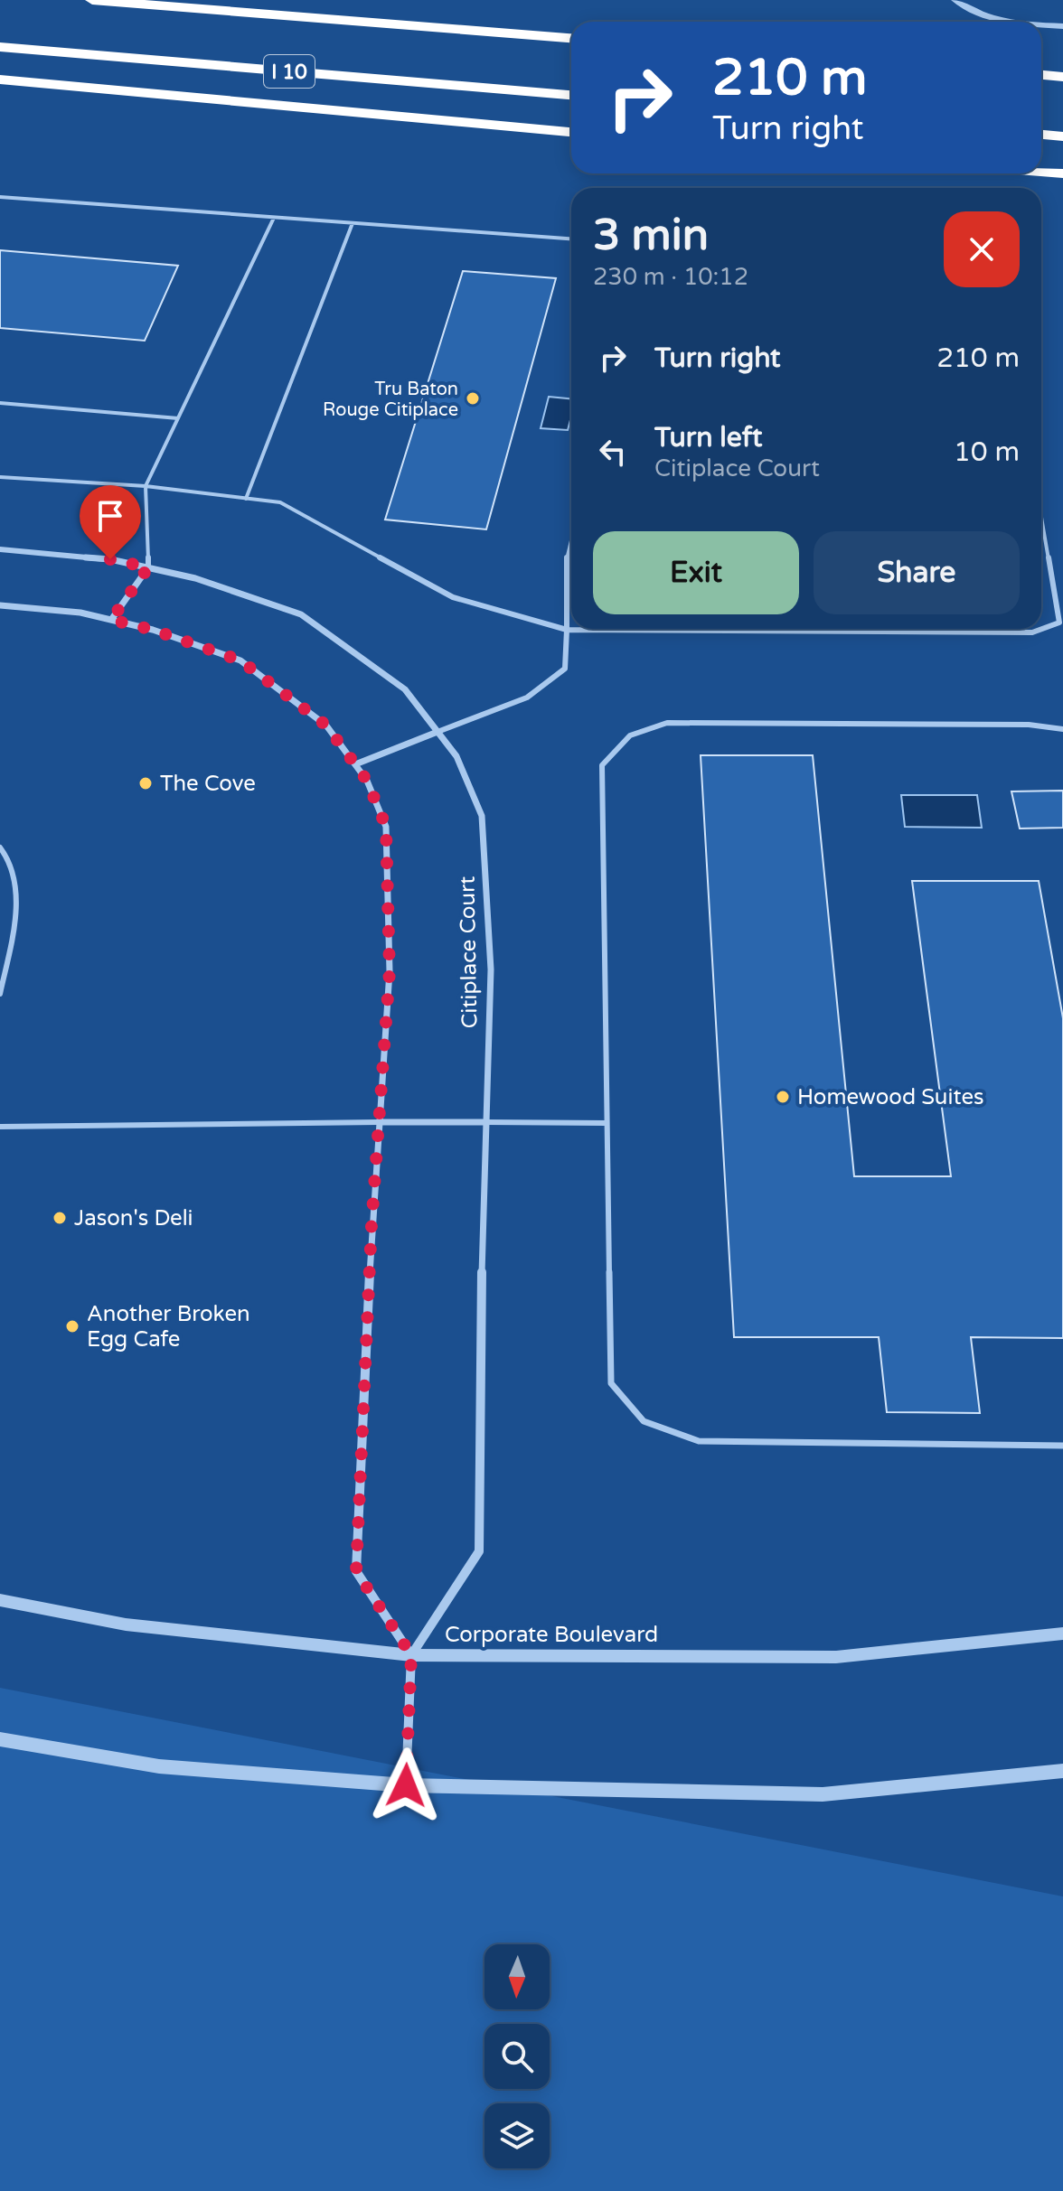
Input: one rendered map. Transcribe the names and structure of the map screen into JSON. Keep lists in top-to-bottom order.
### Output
{
  "streets": {
    "highway": ["I 10"],
    "street": ["Citiplace Court", "Corporate Boulevard"]
  },
  "crossings": [
    ["Citiplace Court", "Corporate Boulevard"]
  ],
  "places": [
    "Tru Baton Rouge Citiplace",
    "The Cove",
    "Homewood Suites",
    "Jason's Deli",
    "Another Broken Egg Cafe"
  ],
  "north": "bottom",
  "page": {
    "turn": ["210 m", "Turn right"],
    "heading": ["3 min", "230 m · 10:12"],
    "list": [
      {
        "name": "Turn right",
        "value": "210 m"
      },
      {
        "name": "Turn left",
        "note": "Citiplace Court",
        "value": "10 m"
      }
    ],
    "buttons": ["Exit", "Share"]
  }
}
